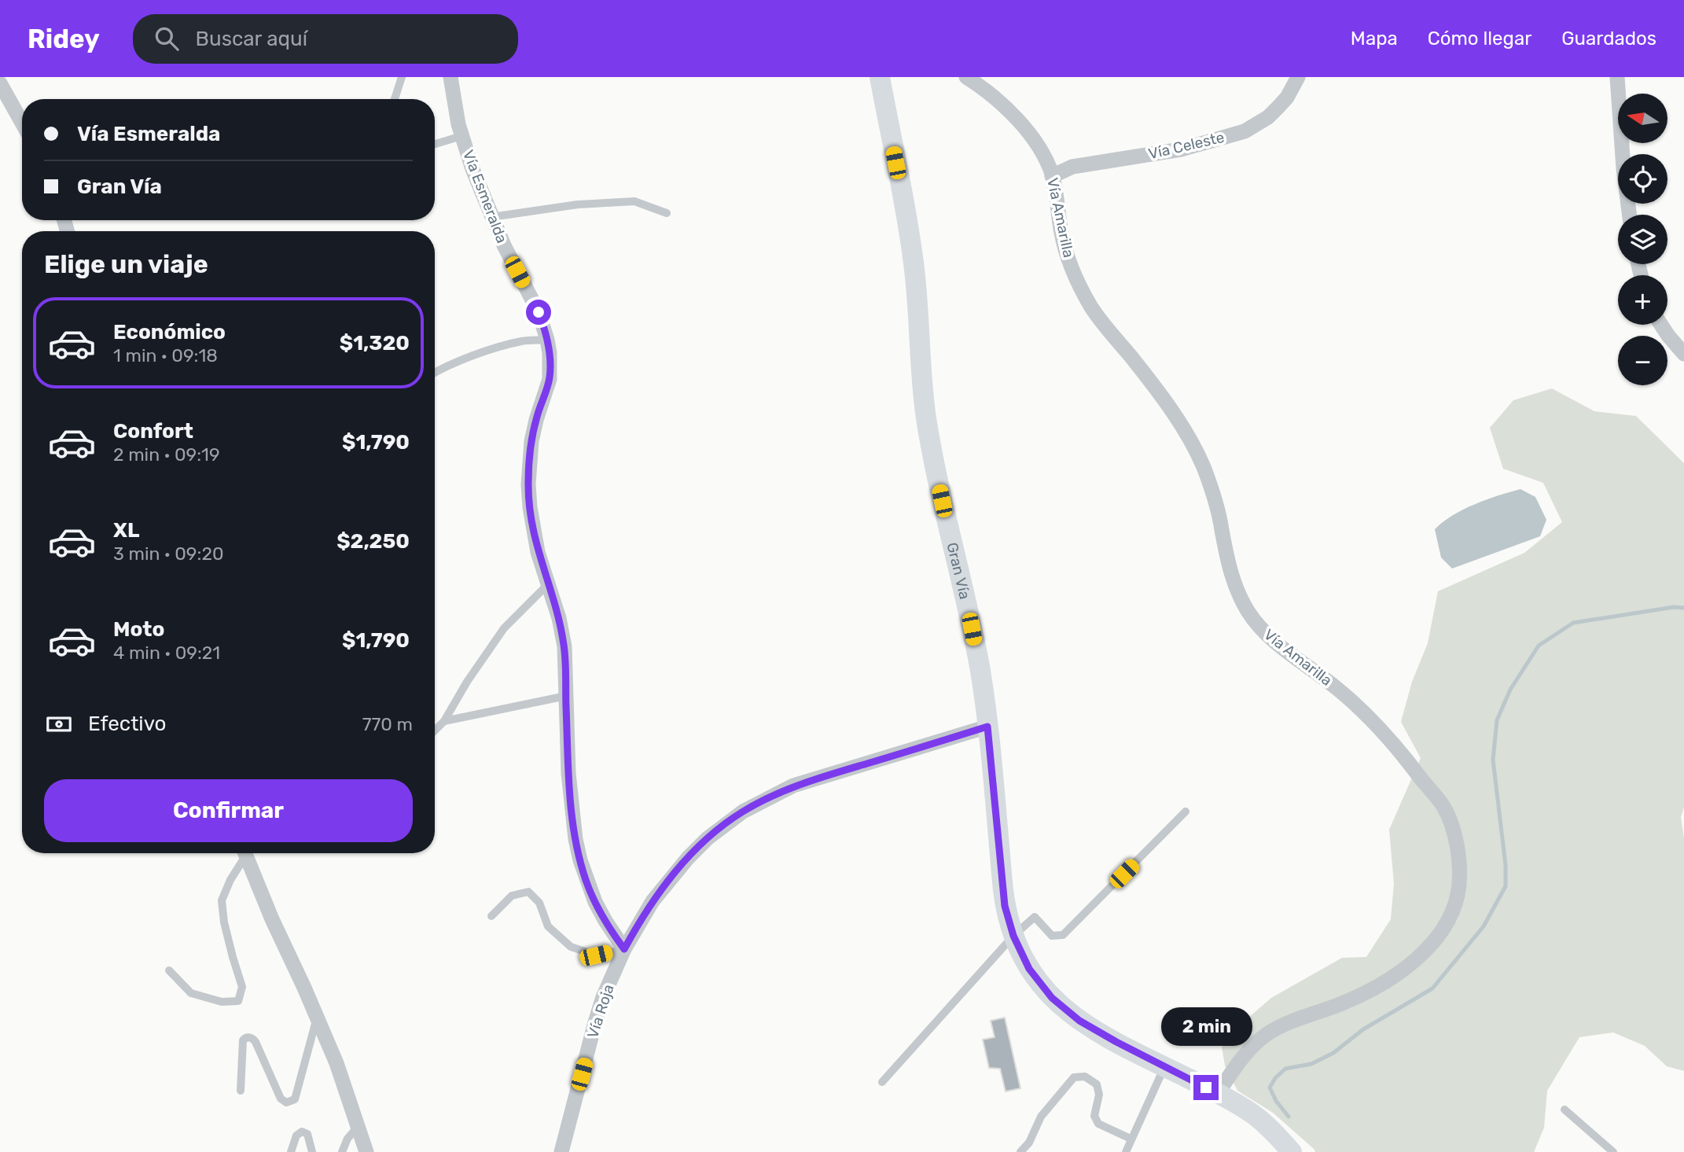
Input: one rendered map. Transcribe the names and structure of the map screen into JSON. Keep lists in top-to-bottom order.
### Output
{
  "streets": {
    "main road": ["Gran Vía"],
    "street": [
      "Vía Celeste",
      "Vía Esmeralda",
      "Vía Amarilla",
      "Vía Roja"
    ]
  },
  "crossings": [
    ["Vía Celeste", "Vía Amarilla"],
    ["Vía Esmeralda", "Vía Roja"],
    ["Vía Amarilla", "Gran Vía"],
    ["Gran Vía", "Vía Roja"]
  ],
  "north": "left",
  "page": {
    "header": "Ridey",
    "search": "Buscar aquí",
    "nav": ["Mapa", "Cómo llegar", "Guardados"],
    "map_buttons": ["+", "−"],
    "banner": ["Vía Esmeralda", "Gran Vía"],
    "heading": "Elige un viaje",
    "list": [
      {
        "name": "Económico",
        "note": "1 min · 09:18",
        "value": "$1,320"
      },
      {
        "name": "Confort",
        "note": "2 min · 09:19",
        "value": "$1,790"
      },
      {
        "name": "XL",
        "note": "3 min · 09:20",
        "value": "$2,250"
      },
      {
        "name": "Moto",
        "note": "4 min · 09:21",
        "value": "$1,790"
      }
    ],
    "pay": ["Efectivo", "770 m"],
    "buttons": "Confirmar",
    "bubble": "2 min"
  }
}
